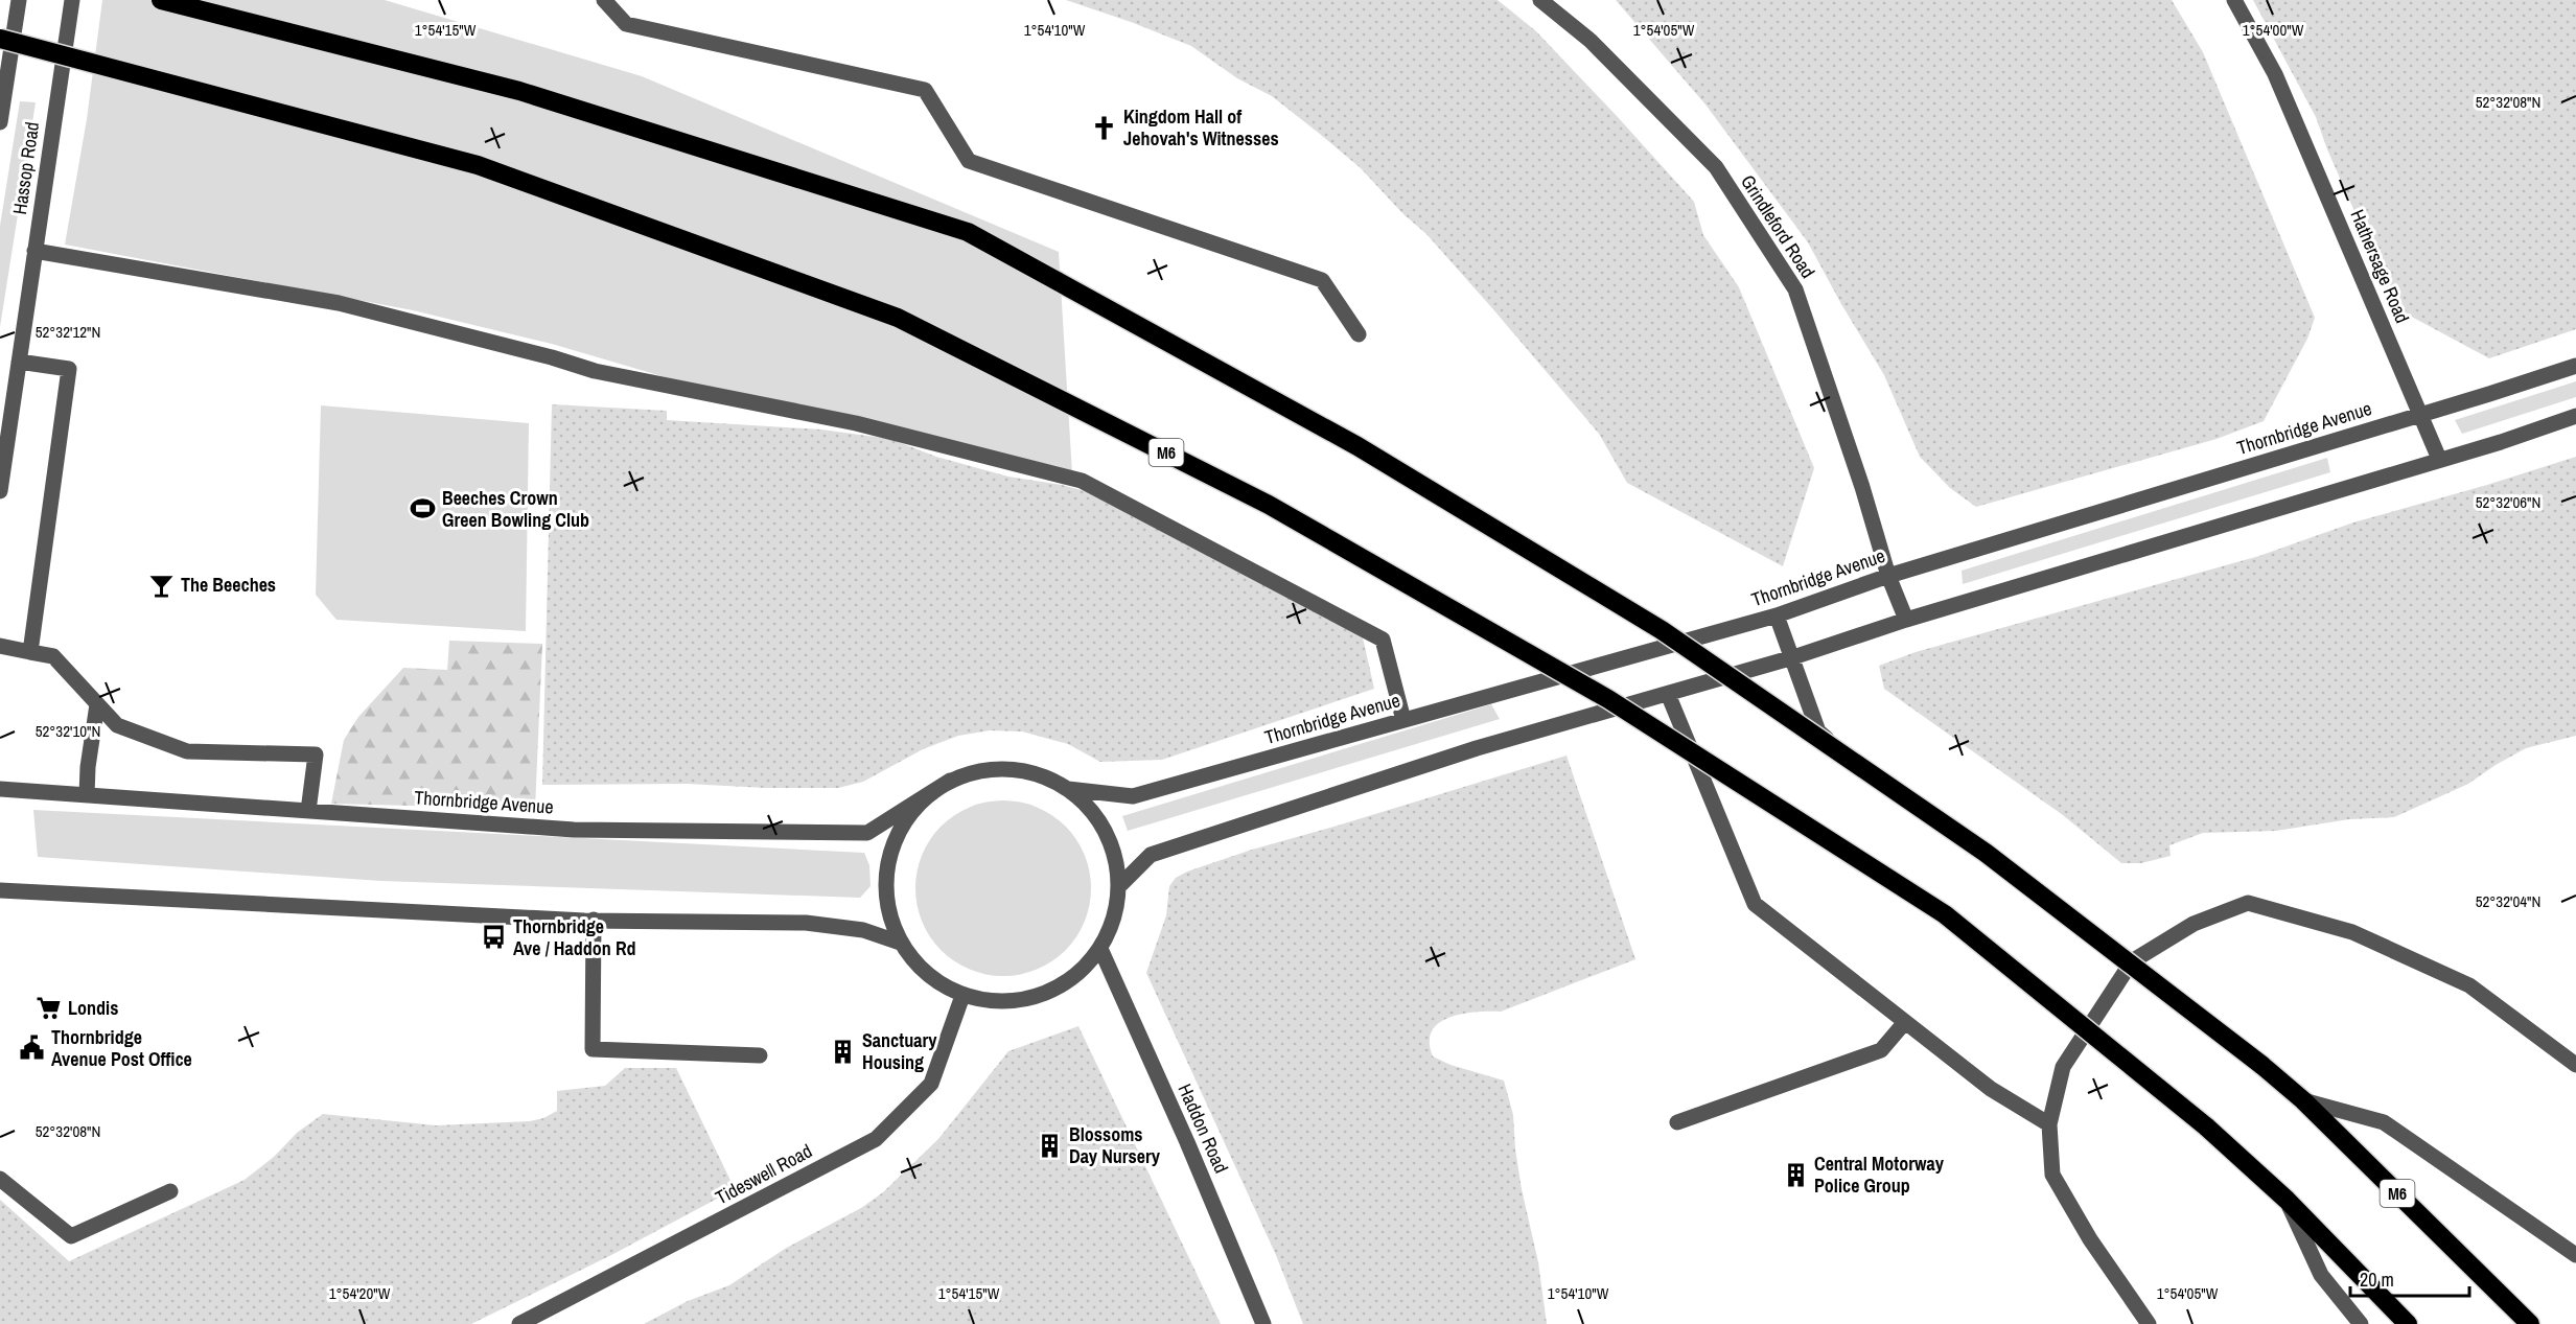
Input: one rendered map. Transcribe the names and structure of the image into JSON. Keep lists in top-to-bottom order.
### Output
{
  "streets": {
    "highway": ["M6"],
    "street": [
      "Hassop Road",
      "Grindleford Road",
      "Hathersage Road",
      "Thornbridge Avenue",
      "Haddon Road",
      "Tideswell Road"
    ]
  },
  "crossings": [
    ["Grindleford Road", "Thornbridge Avenue"],
    ["Hathersage Road", "Thornbridge Avenue"]
  ],
  "places": {
    "church": ["Kingdom Hall of Jehovah's Witnesses"],
    "sports": ["Beeches Crown Green Bowling Club"],
    "bar": ["The Beeches"],
    "bus stop": ["Thornbridge Ave / Haddon Rd"],
    "supermarket": ["Londis"],
    "public building": ["Thornbridge Avenue Post Office"],
    "building": ["Sanctuary Housing", "Blossoms Day Nursery", "Central Motorway Police Group"]
  },
  "scale_bar": "20 m",
  "coordinates": [
    "1°54'15\"W",
    "1°54'10\"W",
    "1°54'05\"W",
    "1°54'00\"W",
    "52°32'08\"N",
    "52°32'12\"N",
    "52°32'06\"N",
    "52°32'10\"N",
    "52°32'04\"N",
    "1°54'20\"W"
  ]
}
